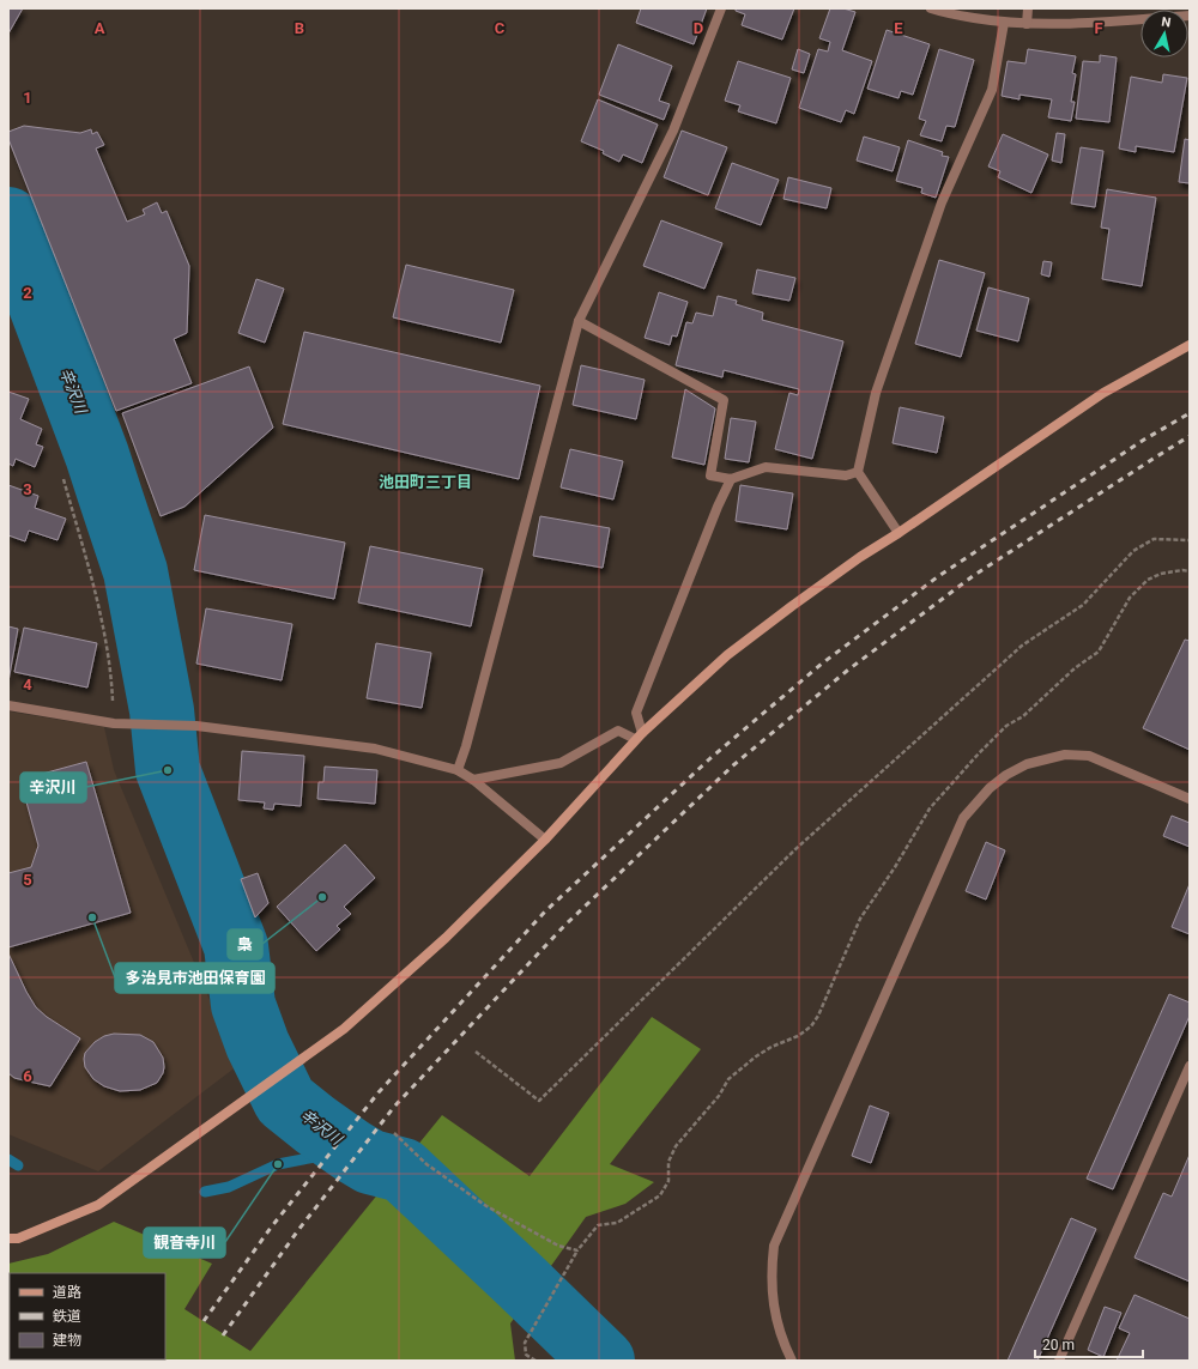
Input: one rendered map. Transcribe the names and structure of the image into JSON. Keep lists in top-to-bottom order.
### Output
{
  "districts": ["池田町三丁目"],
  "water": ["辛沢川"],
  "places": [
    "辛沢川",
    "梟",
    "多治見市池田保育園",
    "観音寺川"
  ],
  "legend": ["道路", "鉄道", "建物"],
  "scale_bar": "20 m",
  "north": "top",
  "grid": {
    "columns": [
      "A",
      "B",
      "C",
      "D",
      "E",
      "F"
    ],
    "rows": [
      "1",
      "2",
      "3",
      "4",
      "5",
      "6"
    ]
  }
}
